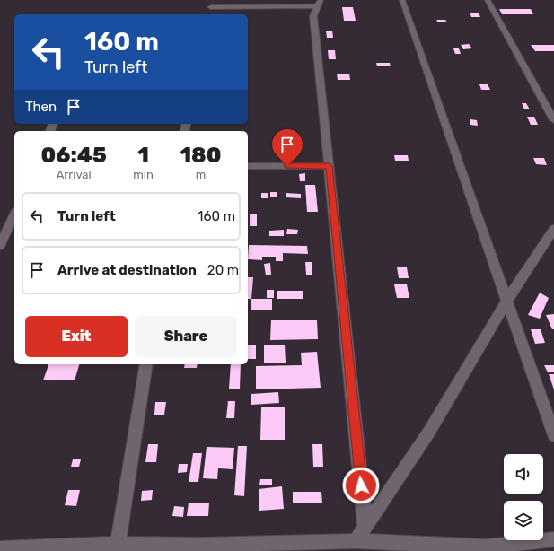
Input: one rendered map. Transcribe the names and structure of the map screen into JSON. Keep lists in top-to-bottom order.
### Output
{
  "page": {
    "turn": ["160 m", "Turn left"],
    "then": "Then",
    "eta": [
      "06:45",
      "Arrival",
      "1",
      "min",
      "180",
      "m"
    ],
    "list": [
      {
        "name": "Turn left",
        "value": "160 m"
      },
      {
        "name": "Arrive at destination",
        "value": "20 m"
      }
    ],
    "buttons": ["Exit", "Share"]
  }
}
